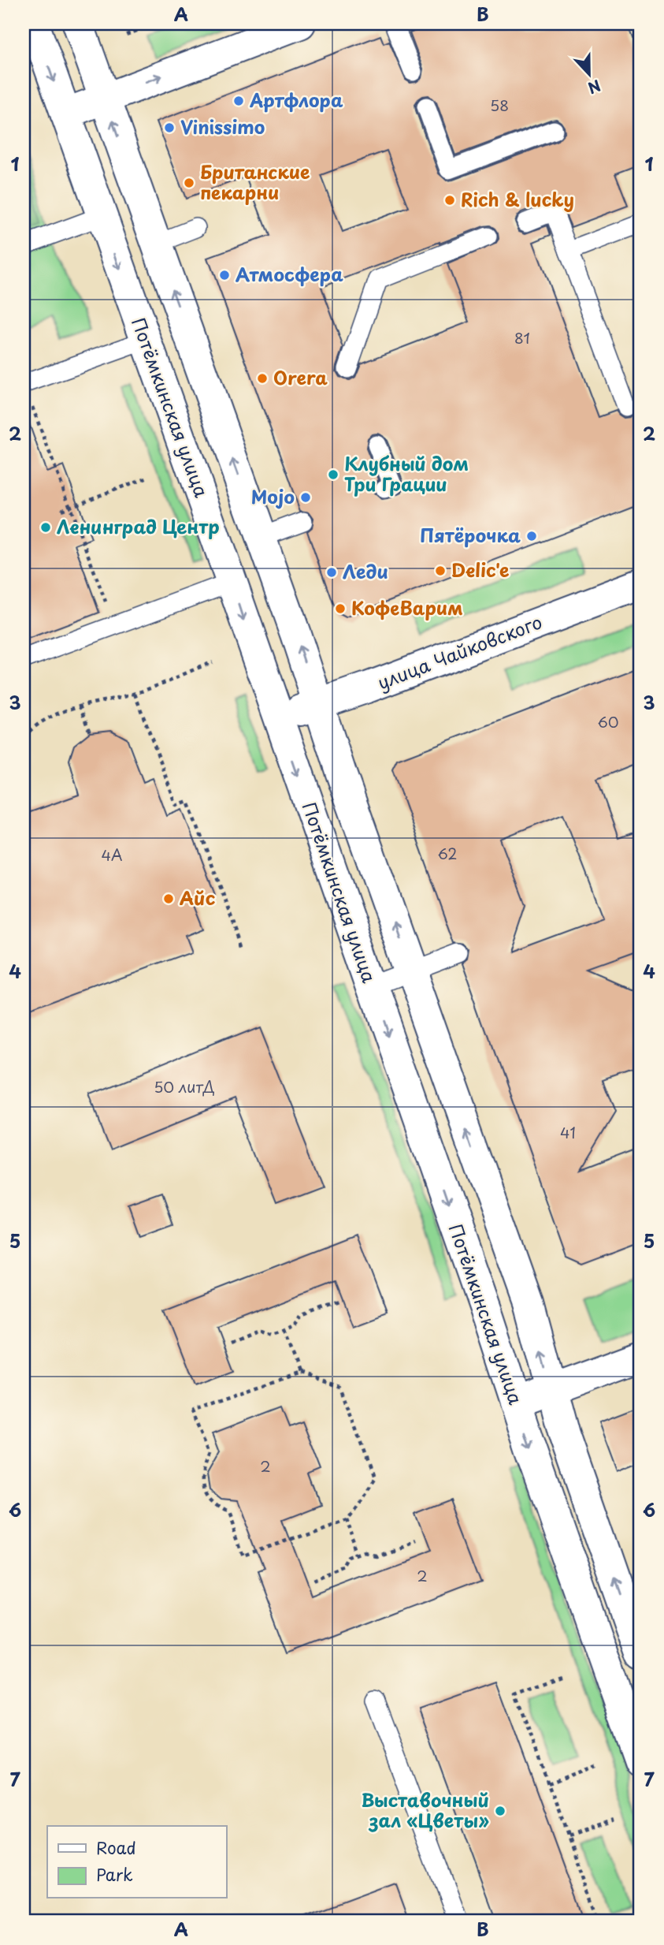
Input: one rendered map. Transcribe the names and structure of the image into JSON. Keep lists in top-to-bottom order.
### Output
{
  "streets": {
    "street": ["Потёмкинская улица", "улица Чайковского"]
  },
  "crossings": [
    ["Потёмкинская улица", "улица Чайковского"]
  ],
  "places": [
    "Артфлора",
    "Vinissimo",
    "Британские пекарни",
    "Rich & lucky",
    "Атмосфера",
    "Orera",
    "Клубный дом Три Грации",
    "Mojo",
    "Ленинград Центр",
    "Пятёрочка",
    "Delic'e",
    "Леди",
    "КофеВарим",
    "Айс",
    "Выставочный зал «Цветы»"
  ],
  "house_numbers": [
    "58",
    "81",
    "60",
    "62",
    "4А",
    "50 литД",
    "41",
    "2",
    "2"
  ],
  "legend": ["Road", "Park"],
  "north": "bottom",
  "grid": {
    "columns": ["A", "B"],
    "rows": [
      "1",
      "2",
      "3",
      "4",
      "5",
      "6",
      "7"
    ]
  }
}
